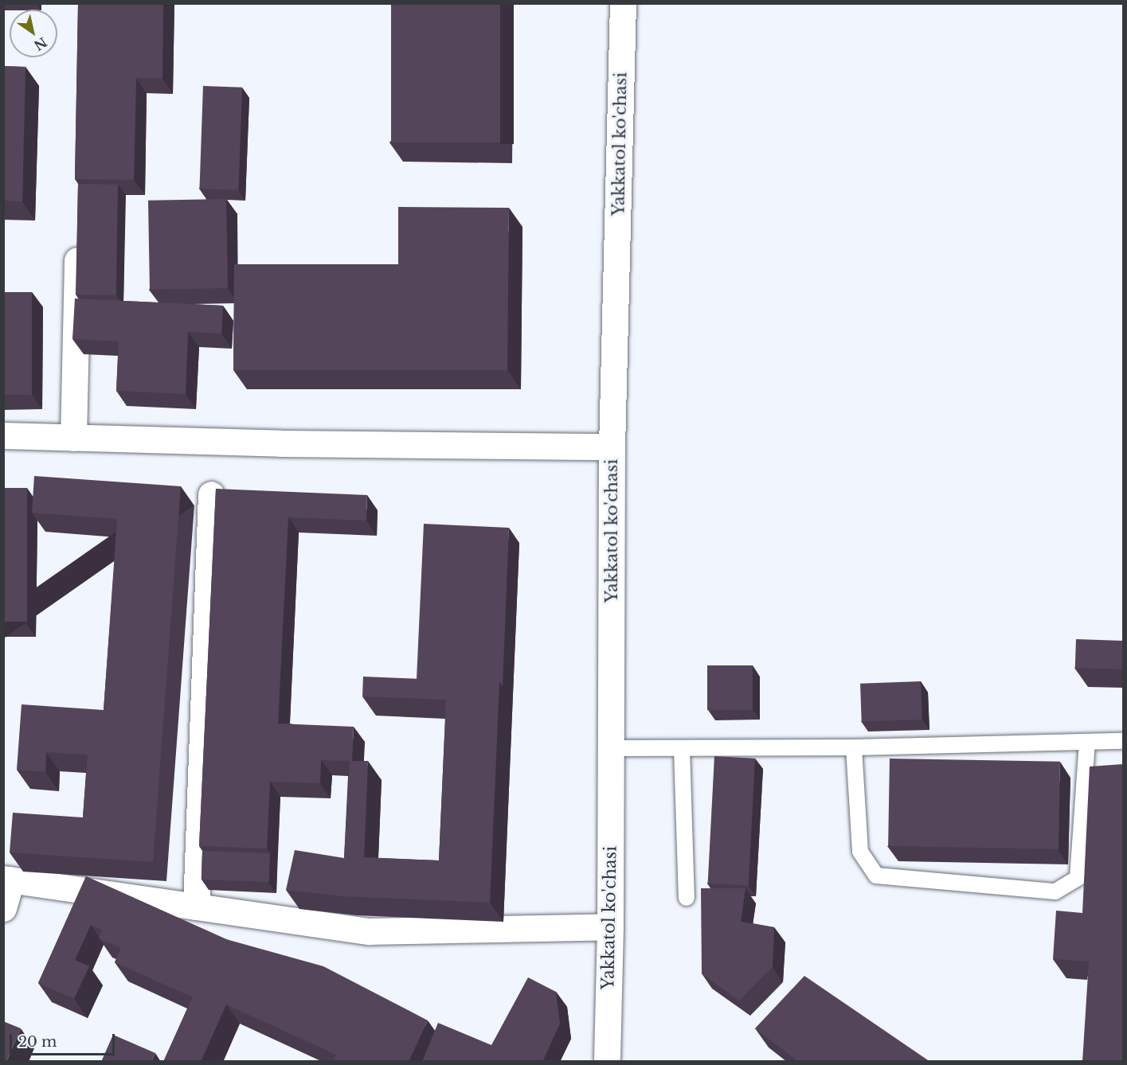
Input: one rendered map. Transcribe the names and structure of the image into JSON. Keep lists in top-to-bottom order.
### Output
{
  "streets": {
    "street": ["Yakkatol ko'chasi"]
  },
  "scale_bar": "20 m",
  "north": "bottom right"
}
